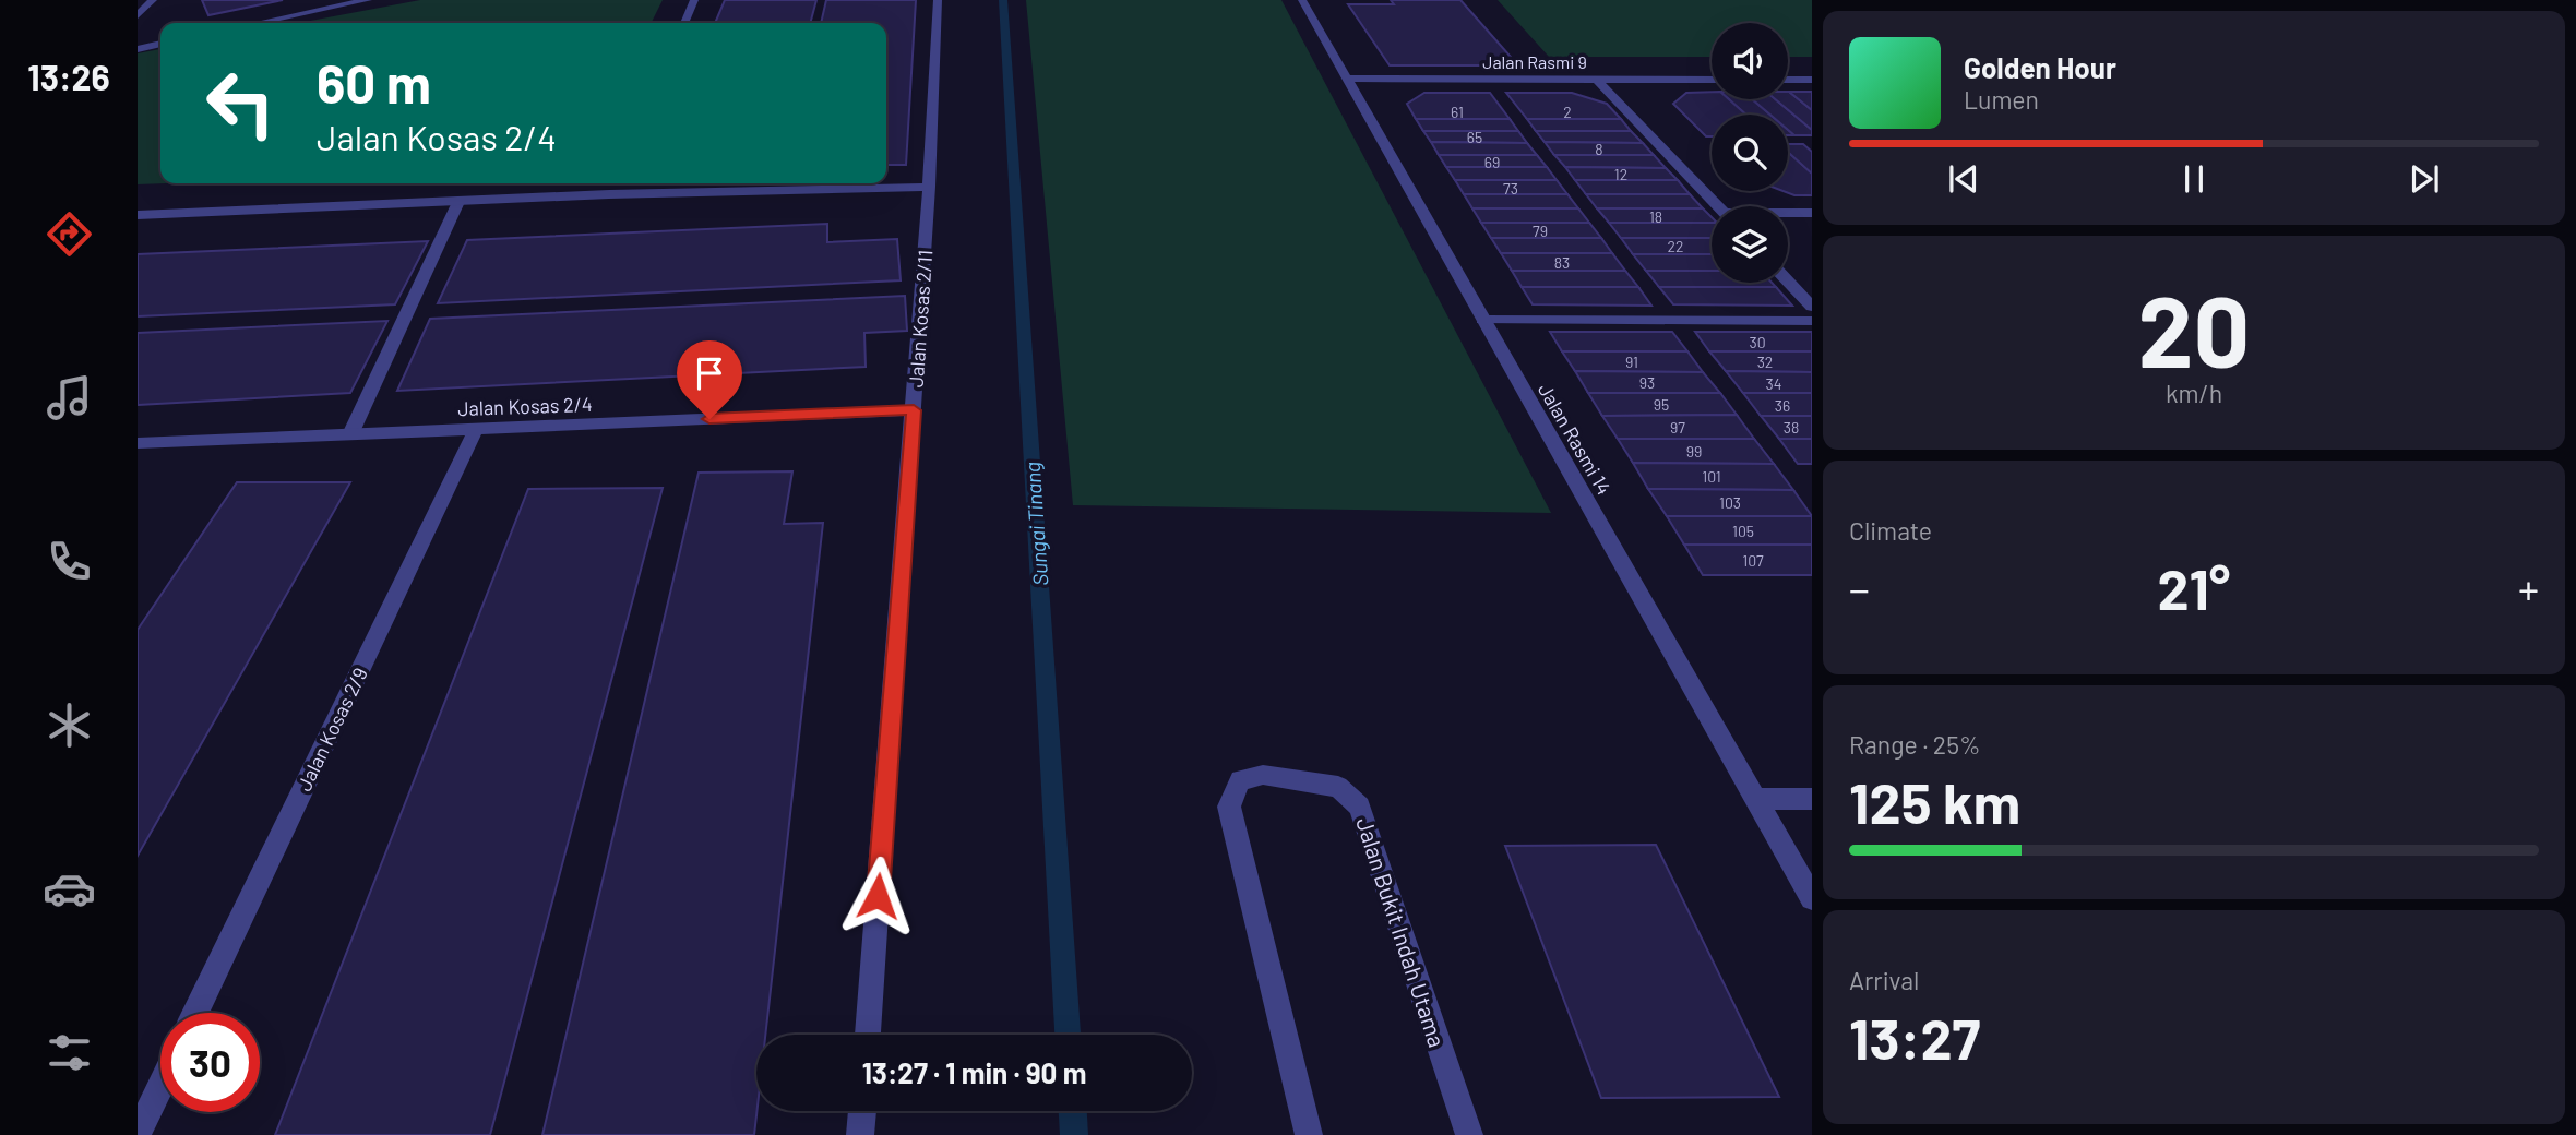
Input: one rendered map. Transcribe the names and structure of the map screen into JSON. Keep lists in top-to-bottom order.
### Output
{
  "streets": {
    "street": [
      "Jalan Rasmi 9",
      "Jalan Kosas 2/11",
      "Jalan Kosas 2/4",
      "Jalan Rasmi 14",
      "Jalan Kosas 2/9",
      "Jalan Bukit Indah Utama"
    ]
  },
  "crossings": [
    ["Jalan Rasmi 9", "Jalan Rasmi 14"],
    ["Jalan Kosas 2/11", "Jalan Kosas 2/4"],
    ["Jalan Kosas 2/4", "Jalan Kosas 2/9"]
  ],
  "water": ["Sungai Tinang"],
  "house_numbers": [
    "61",
    "2",
    "65",
    "8",
    "69",
    "12",
    "73",
    "18",
    "79",
    "22",
    "83",
    "30",
    "91",
    "32",
    "93",
    "34",
    "95",
    "36",
    "97",
    "38",
    "99",
    "101",
    "103",
    "105",
    "107"
  ],
  "page": {
    "tabs": "13:26",
    "turn": ["60 m", "Jalan Kosas 2/4"],
    "song": ["Golden Hour", "Lumen"],
    "tile": [
      ["20", "km/h"],
      "Climate",
      ["Range · 25%", "125 km"],
      ["Arrival", "13:27"]
    ],
    "heat": ["−", "21°", "+"],
    "limit": "30",
    "trip": "13:27 · 1 min · 90 m"
  }
}
